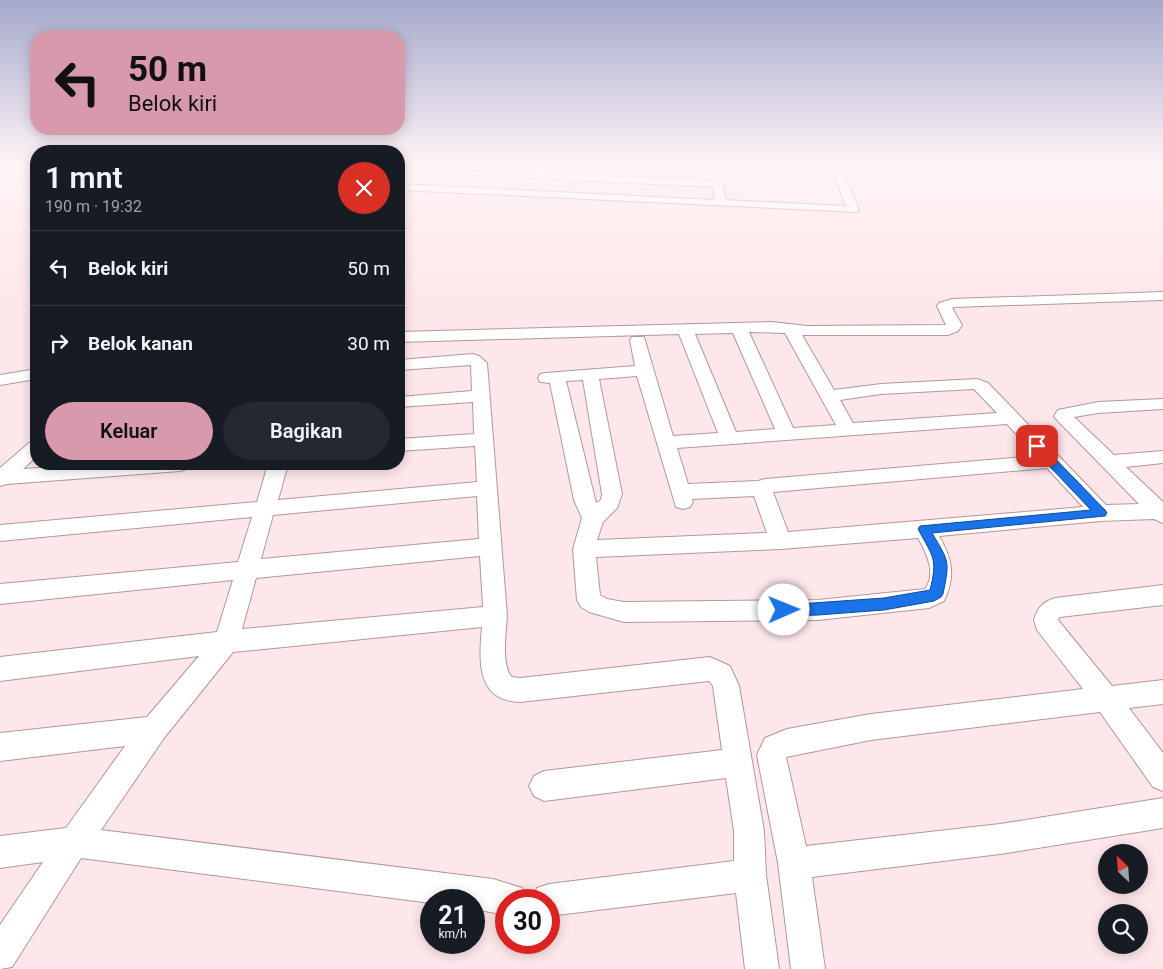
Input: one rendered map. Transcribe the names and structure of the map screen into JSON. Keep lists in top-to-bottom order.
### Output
{
  "north": "top left",
  "page": {
    "turn": ["50 m", "Belok kiri"],
    "heading": ["1 mnt", "190 m · 19:32"],
    "list": [
      {
        "name": "Belok kiri",
        "value": "50 m"
      },
      {
        "name": "Belok kanan",
        "value": "30 m"
      }
    ],
    "buttons": ["Keluar", "Bagikan"],
    "speed": "21 km/h",
    "limit": "30"
  }
}
